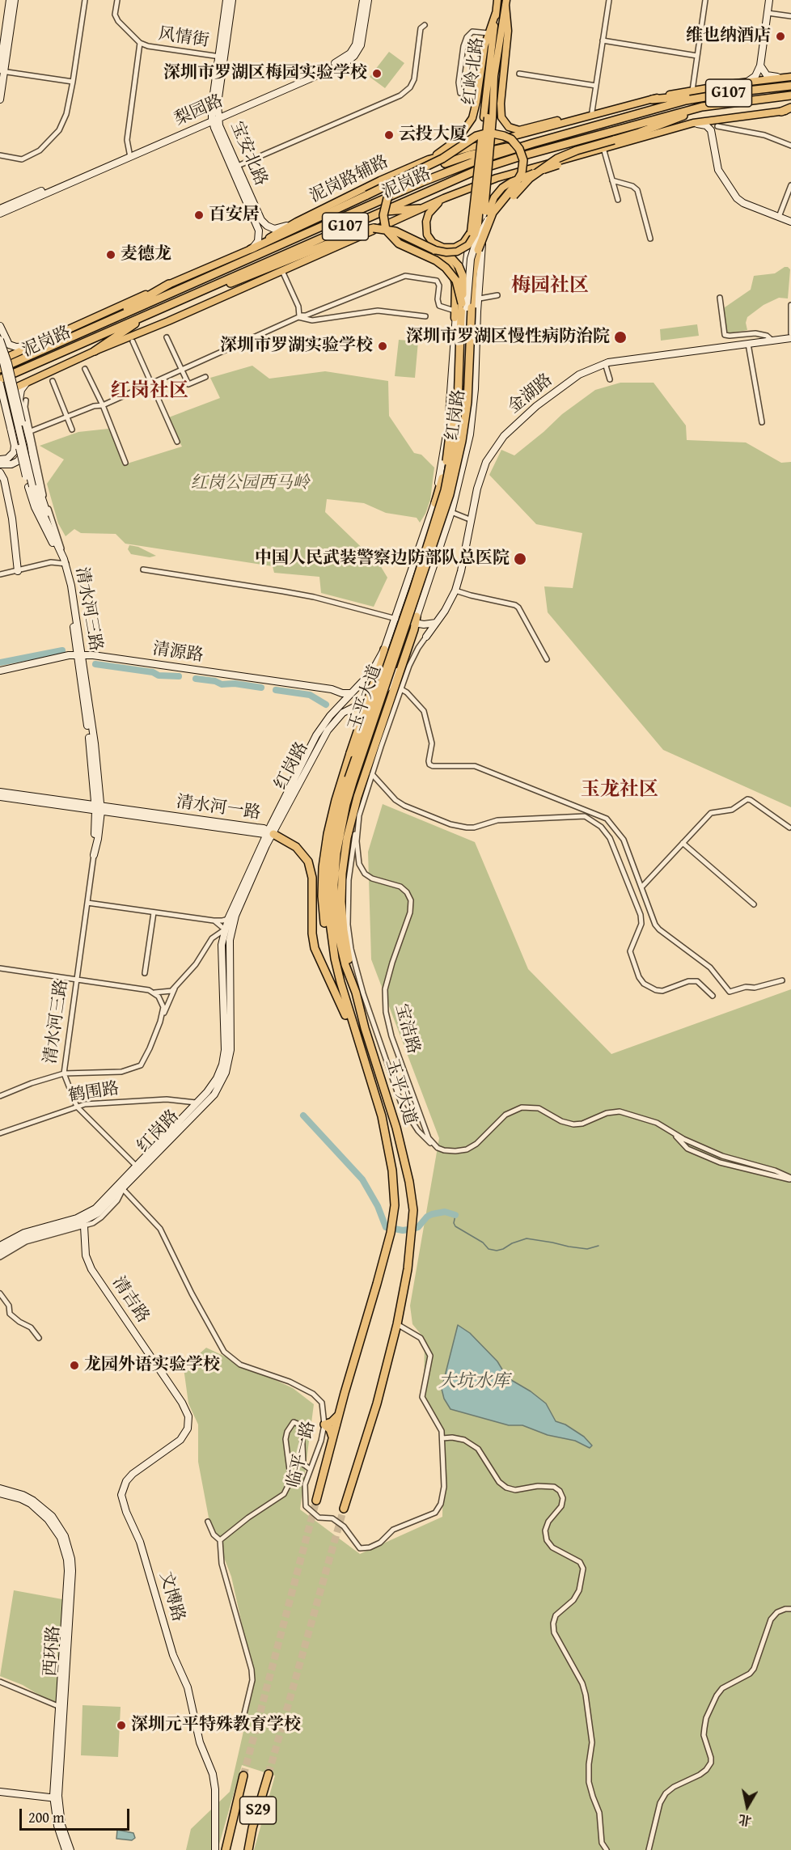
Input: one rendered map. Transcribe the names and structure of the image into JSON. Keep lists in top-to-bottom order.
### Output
{
  "streets": {
    "highway": [
      "G107",
      "泥岗路",
      "玉平大道",
      "S29"
    ],
    "main road": ["红岭北路", "泥岗路辅路"],
    "street": [
      "风情街",
      "梨园路",
      "宝安北路",
      "金湖路",
      "红岗路",
      "清水河三路",
      "清源路",
      "清水河一路",
      "宝洁路",
      "鹤围路",
      "清吉路",
      "临平一路",
      "文博路",
      "西环路"
    ]
  },
  "crossings": [
    ["风情街", "宝安北路"],
    ["红岭北路", "红岗路"],
    ["梨园路", "宝安北路"],
    ["宝安北路", "泥岗路辅路"],
    ["泥岗路", "清水河三路"],
    ["金湖路", "宝洁路"],
    ["红岗路", "清水河三路"],
    ["红岗路", "清源路"],
    ["红岗路", "清水河一路"],
    ["红岗路", "鹤围路"],
    ["红岗路", "临平一路"],
    ["清水河三路", "清源路"],
    ["清水河三路", "清水河一路"],
    ["清水河三路", "鹤围路"],
    ["玉平大道", "临平一路"],
    ["清吉路", "文博路"]
  ],
  "districts": ["梅园社区", "红岗社区", "玉龙社区"],
  "water": ["大坑水库"],
  "parks": ["红岗公园西马岭"],
  "places": [
    "维也纳酒店",
    "深圳市罗湖区梅园实验学校",
    "云投大厦",
    "百安居",
    "麦德龙",
    "深圳市罗湖区慢性病防治院",
    "深圳市罗湖实验学校",
    "中国人民武装警察边防部队总医院",
    "龙园外语实验学校",
    "深圳元平特殊教育学校"
  ],
  "scale_bar": "200 m",
  "north": "bottom"
}
